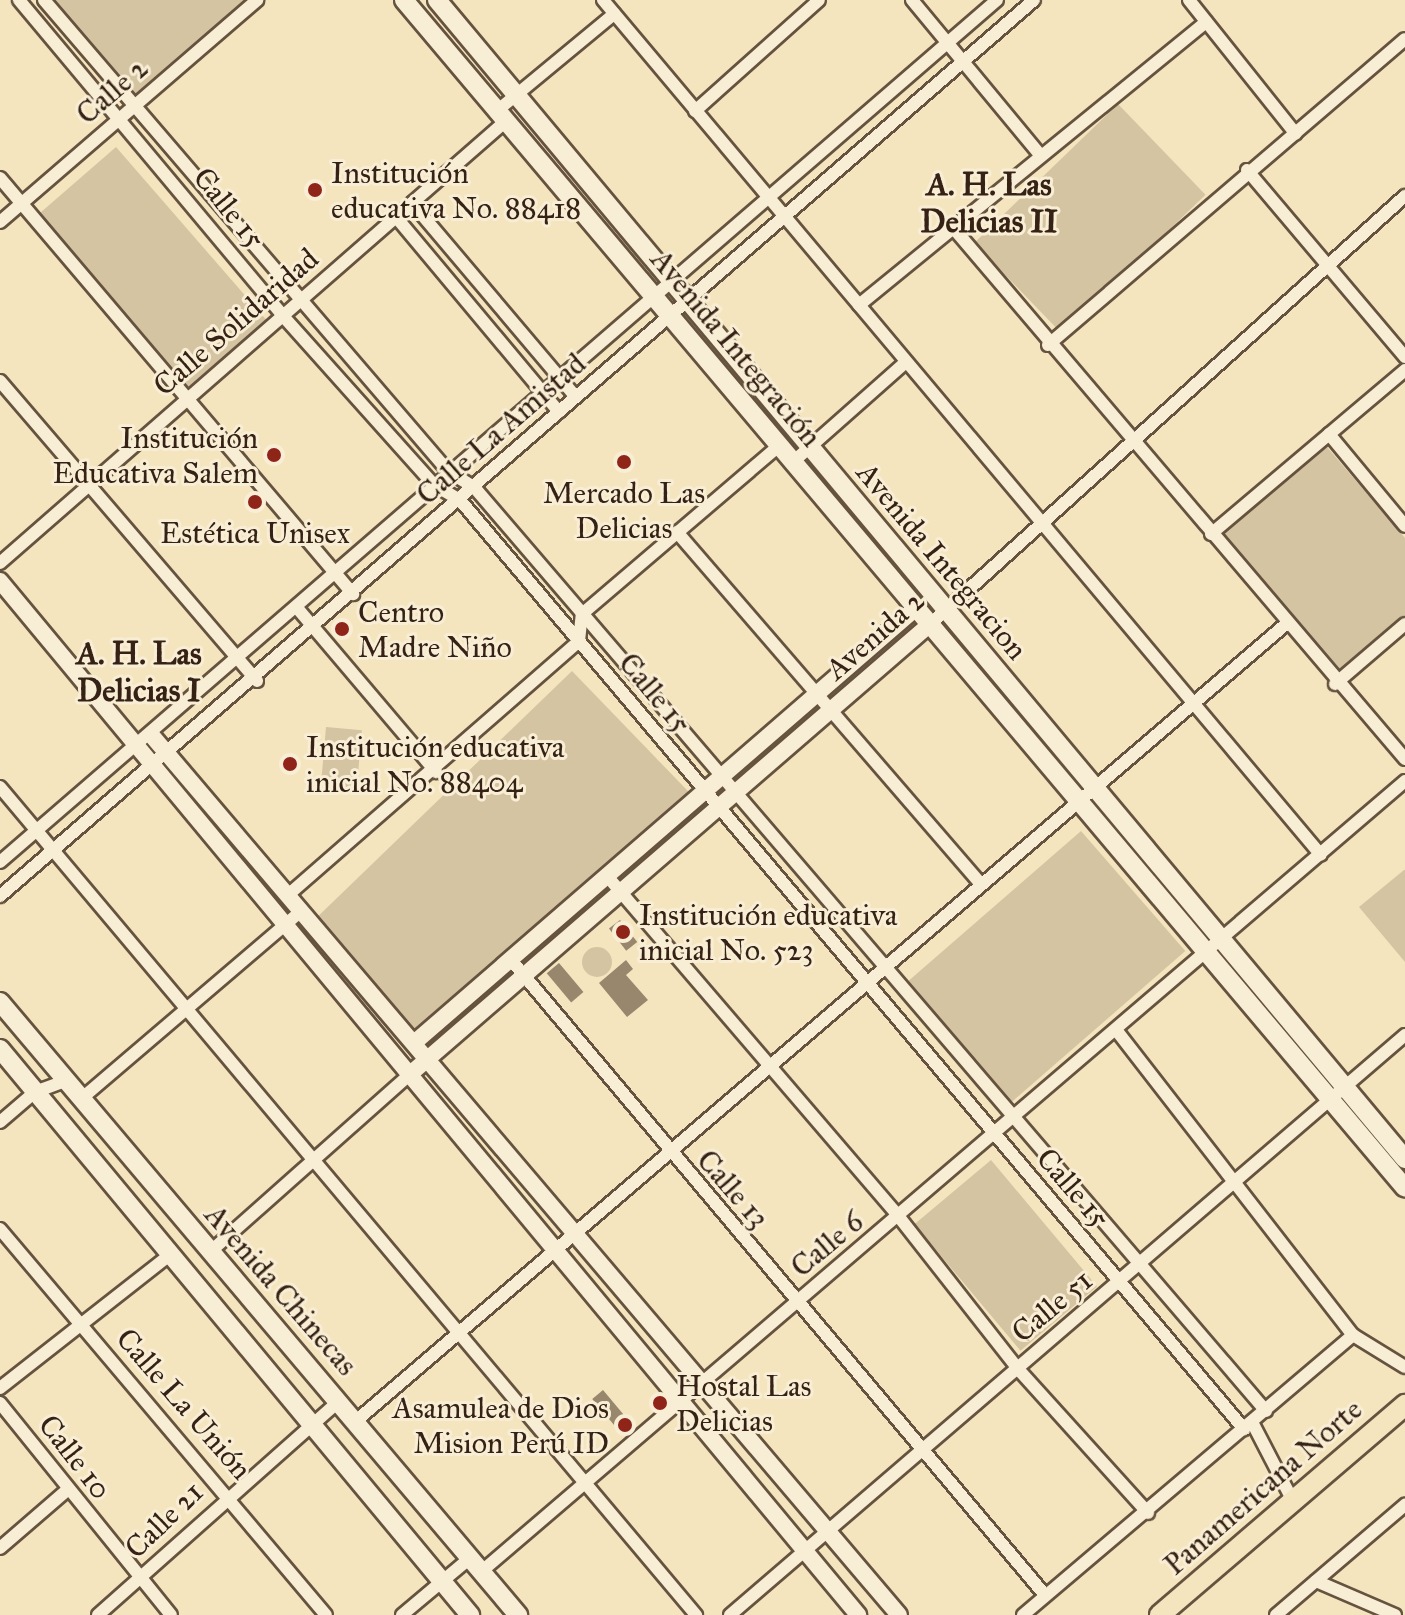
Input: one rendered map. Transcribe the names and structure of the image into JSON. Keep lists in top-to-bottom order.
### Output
{
  "streets": {
    "highway": ["Panamericana Norte"],
    "main road": ["Avenida Integración", "Avenida Integracion", "Avenida Chinecas"],
    "street": [
      "Calle 2",
      "Calle 15",
      "Calle Solidaridad",
      "Calle La Amistad",
      "Avenida 2",
      "Calle 13",
      "Calle 6",
      "Calle 51",
      "Calle La Unión",
      "Calle 10",
      "Calle 21"
    ]
  },
  "crossings": [
    ["Calle 2", "Calle 15"],
    ["Calle 15", "Calle Solidaridad"],
    ["Calle 15", "Calle La Amistad"],
    ["Calle 15", "Avenida 2"],
    ["Calle 15", "Calle 6"],
    ["Calle 15", "Calle 51"],
    ["Calle 15", "Panamericana Norte"],
    ["Calle Solidaridad", "Avenida Integración"],
    ["Calle Solidaridad", "Avenida Integracion"],
    ["Avenida Integración", "Calle La Amistad"],
    ["Avenida Integración", "Avenida 2"],
    ["Avenida Integración", "Calle 6"],
    ["Avenida Integración", "Calle 51"],
    ["Calle La Amistad", "Avenida Integracion"],
    ["Avenida Integracion", "Avenida 2"],
    ["Avenida Integracion", "Calle 6"],
    ["Avenida Integracion", "Calle 51"],
    ["Avenida 2", "Calle 13"],
    ["Calle 13", "Calle 6"],
    ["Calle 13", "Calle 51"],
    ["Calle 6", "Avenida Chinecas"],
    ["Avenida Chinecas", "Calle 21"],
    ["Calle La Unión", "Calle 21"],
    ["Calle 10", "Calle 21"]
  ],
  "districts": ["A. H. Las Delicias II", "A. H. Las Delicias I"],
  "places": [
    "Institución educativa No. 88418",
    "Institución Educativa Salem",
    "Mercado Las Delicias",
    "Estética Unisex",
    "Centro Madre Niño",
    "Institución educativa inicial No. 88404",
    "Institución educativa inicial No. 523",
    "Hostal Las Delicias",
    "Asamulea de Dios Mision Perú ID"
  ]
}
